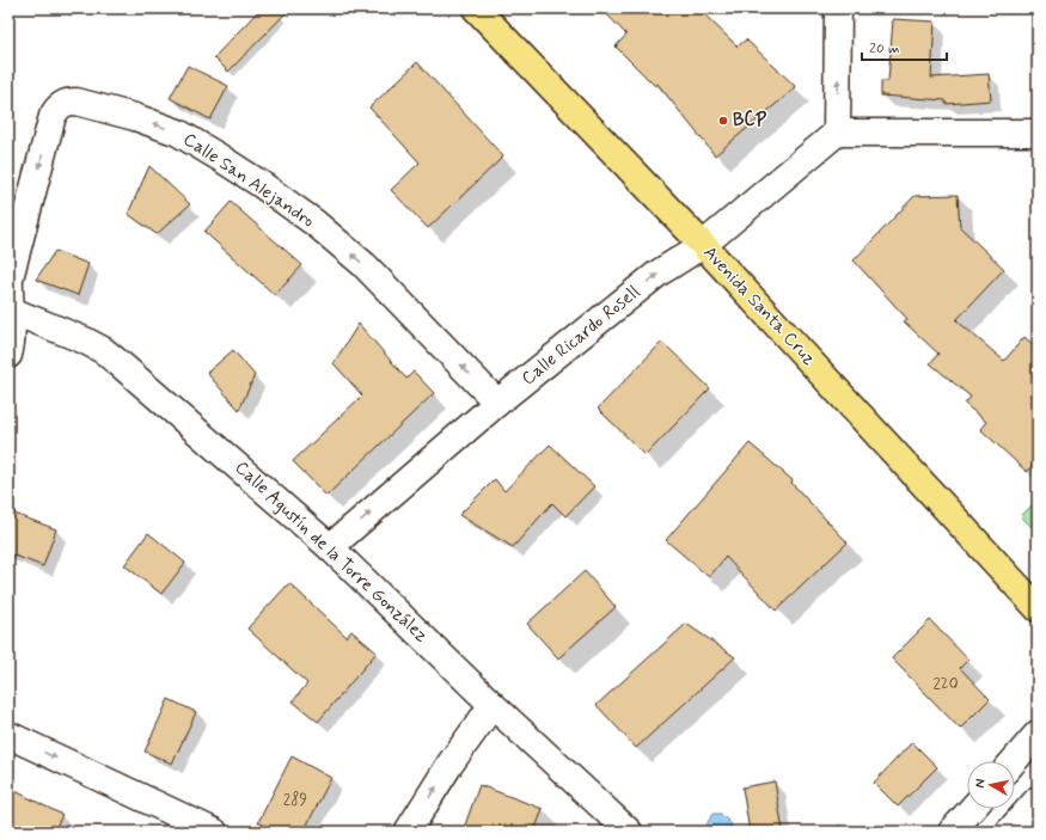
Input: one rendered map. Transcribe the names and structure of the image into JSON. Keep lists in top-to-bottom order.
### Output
{
  "streets": {
    "main road": ["Avenida Santa Cruz"],
    "street": ["Calle San Alejandro", "Calle Ricardo Rosell", "Calle Agustín de la Torre González"]
  },
  "crossings": [
    ["Calle San Alejandro", "Calle Ricardo Rosell"],
    ["Calle San Alejandro", "Calle Agustín de la Torre González"],
    ["Avenida Santa Cruz", "Calle Ricardo Rosell"],
    ["Calle Ricardo Rosell", "Calle Agustín de la Torre González"]
  ],
  "one_way": ["Calle Ricardo Rosell"],
  "places": ["BCP"],
  "house_numbers": ["220", "289"],
  "scale_bar": "20 m",
  "north": "left"
}
